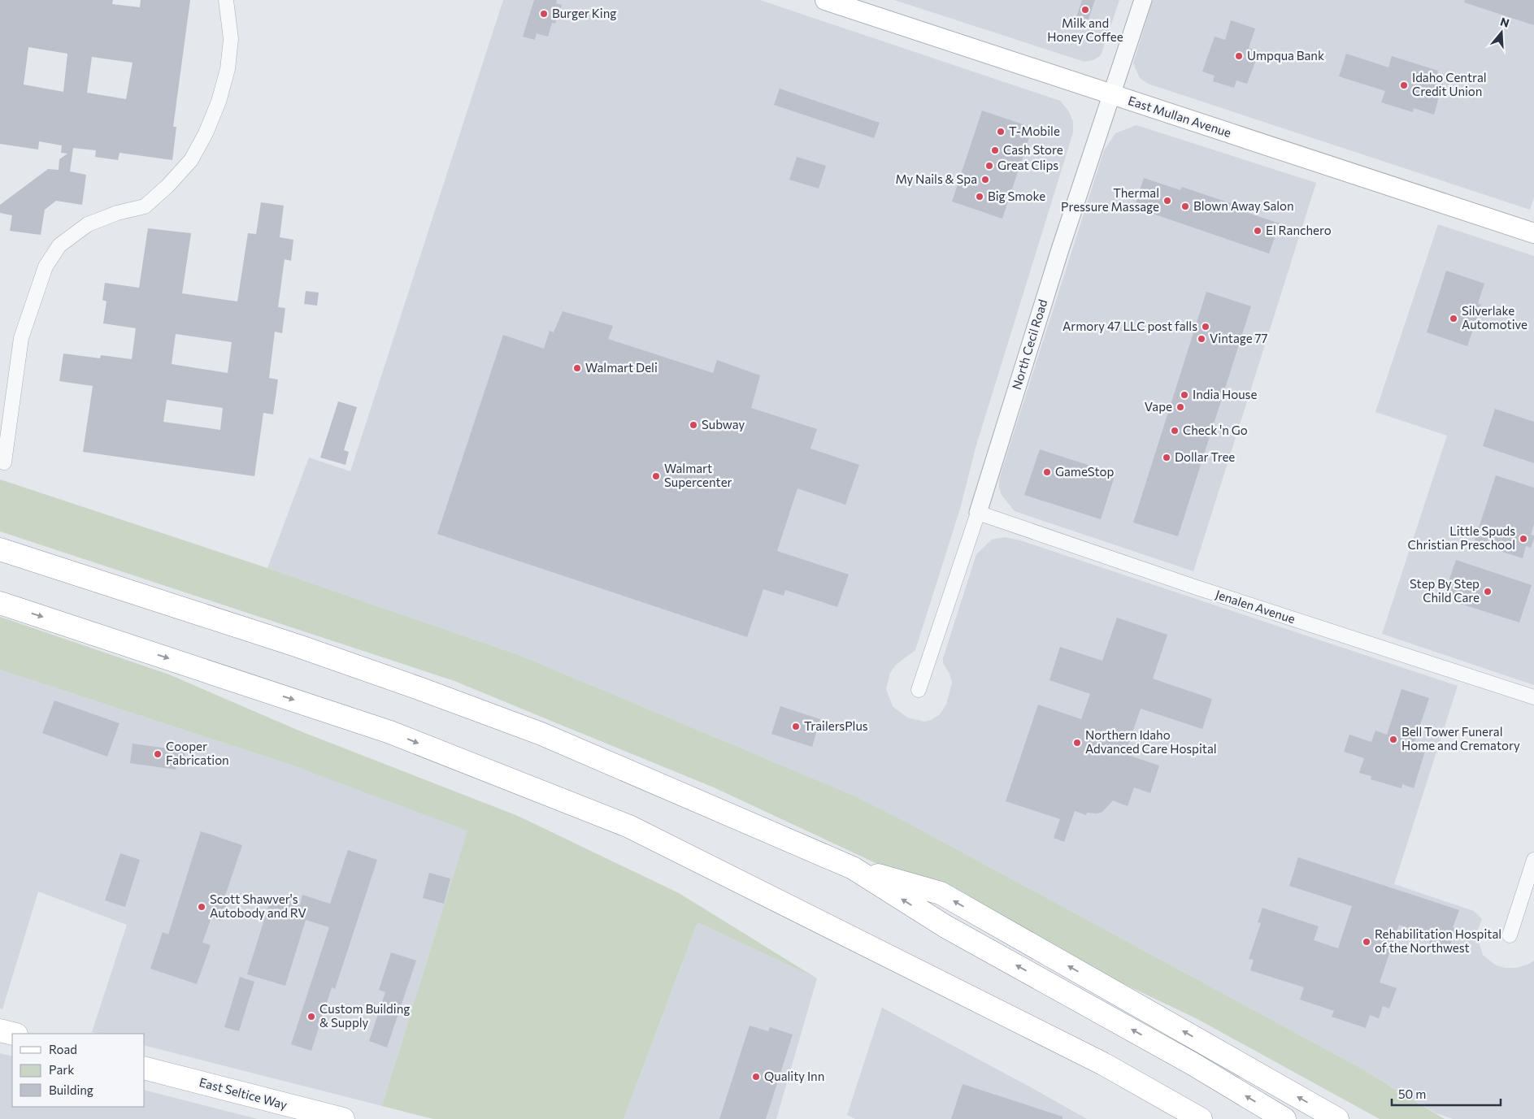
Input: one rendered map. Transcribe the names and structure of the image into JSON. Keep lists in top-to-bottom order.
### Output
{
  "streets": {
    "main road": ["East Mullan Avenue", "East Seltice Way"],
    "street": ["North Cecil Road", "Jenalen Avenue"]
  },
  "crossings": [
    ["East Mullan Avenue", "North Cecil Road"],
    ["North Cecil Road", "Jenalen Avenue"]
  ],
  "places": [
    "Milk and Honey Coffee",
    "Burger King",
    "Umpqua Bank",
    "Idaho Central Credit Union",
    "T-Mobile",
    "Cash Store",
    "Great Clips",
    "My Nails & Spa",
    "Big Smoke",
    "Thermal Pressure Massage",
    "Blown Away Salon",
    "El Ranchero",
    "Silverlake Automotive",
    "Armory 47 LLC post falls",
    "Vintage 77",
    "Walmart Deli",
    "India House",
    "Vape",
    "Subway",
    "Check 'n Go",
    "Dollar Tree",
    "GameStop",
    "Walmart Supercenter",
    "Little Spuds Christian Preschool",
    "Step By Step Child Care",
    "TrailersPlus",
    "Bell Tower Funeral Home and Crematory",
    "Northern Idaho Advanced Care Hospital",
    "Cooper Fabrication",
    "Scott Shawver's Autobody and RV",
    "Rehabilitation Hospital of the Northwest",
    "Custom Building & Supply",
    "Quality Inn"
  ],
  "legend": ["Road", "Park", "Building"],
  "scale_bar": "50 m",
  "north": "top"
}
